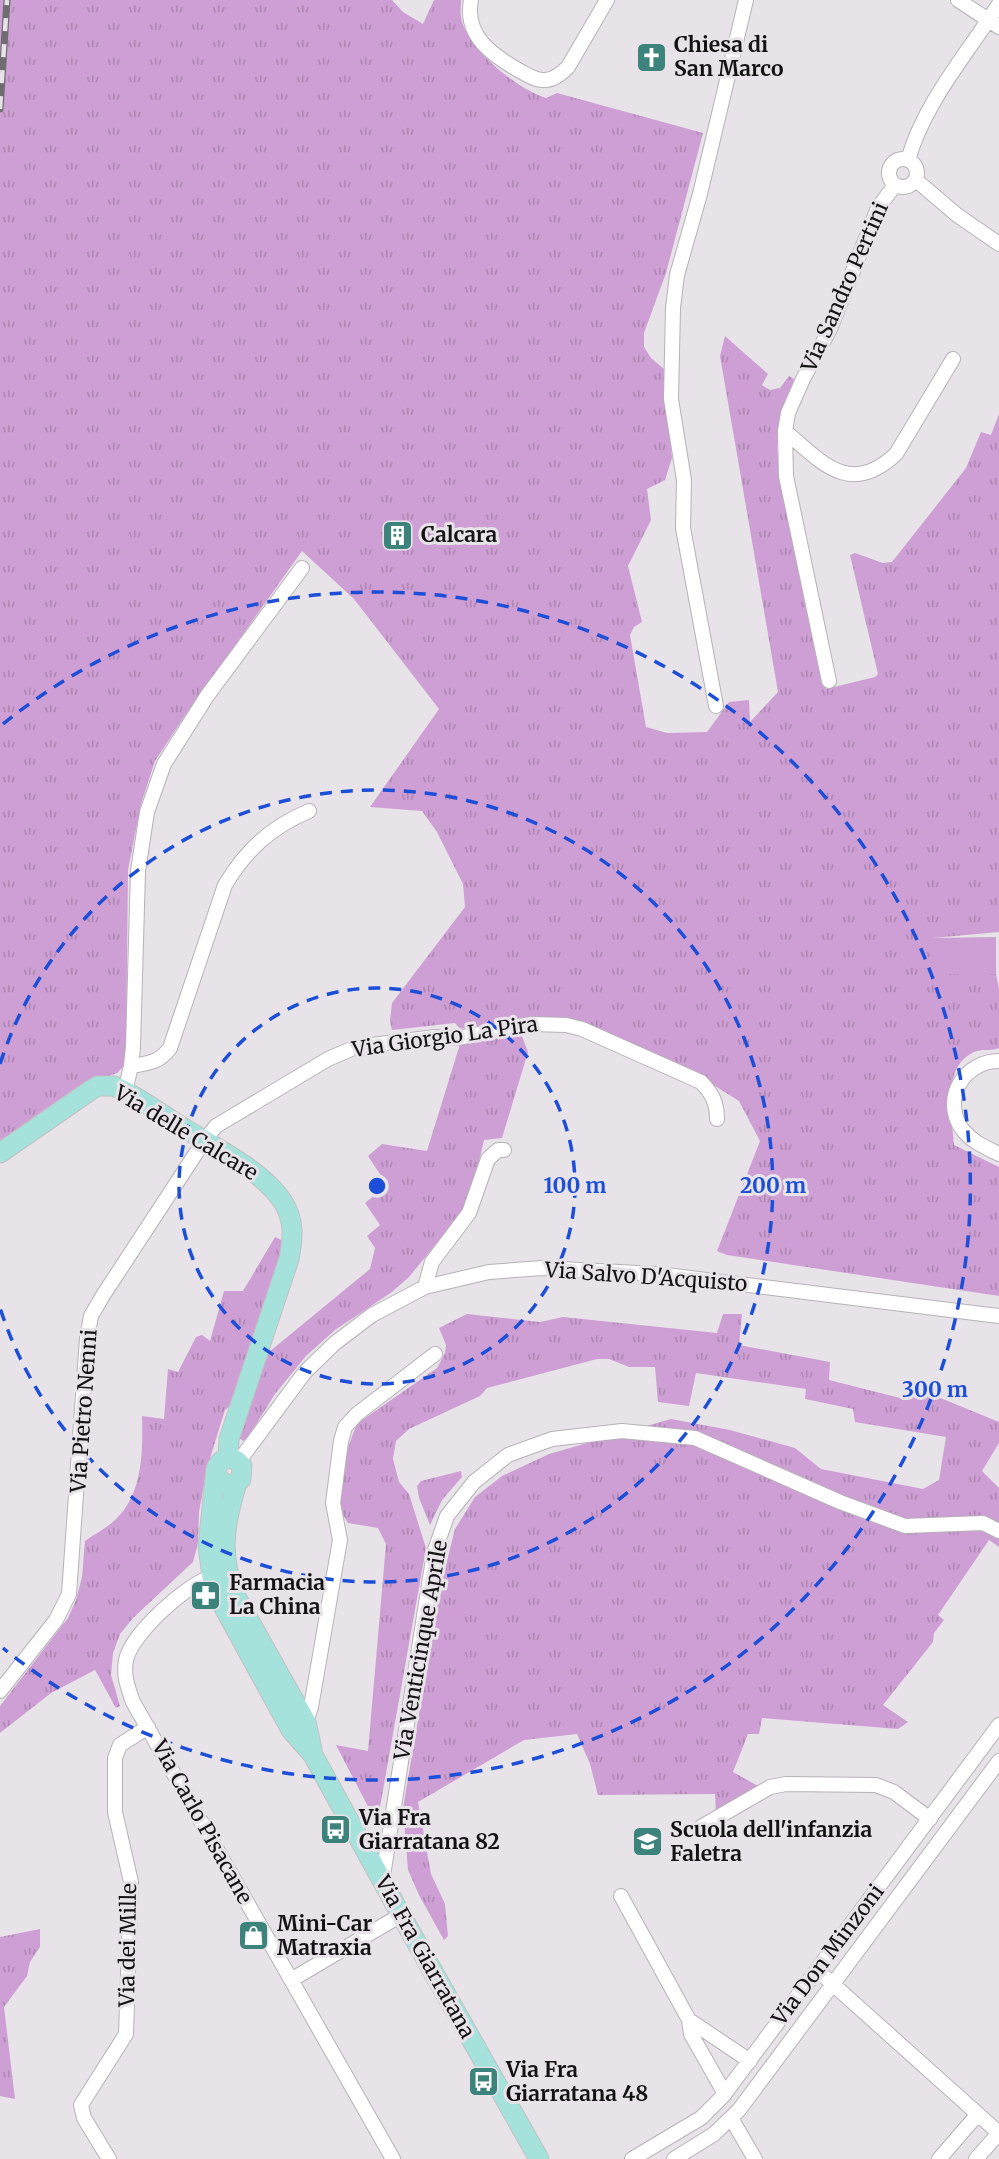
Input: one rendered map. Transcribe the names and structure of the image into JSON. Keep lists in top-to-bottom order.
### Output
{
  "streets": {
    "main road": ["Via delle Calcare", "Via Fra Giarratana"],
    "street": [
      "Via Sandro Pertini",
      "Via Giorgio La Pira",
      "Via Salvo D'Acquisto",
      "Via Pietro Nenni",
      "Via Venticinque Aprile",
      "Via Carlo Pisacane",
      "Via dei Mille",
      "Via Don Minzoni"
    ]
  },
  "crossings": [
    ["Via Giorgio La Pira", "Via delle Calcare"],
    ["Via Giorgio La Pira", "Via Pietro Nenni"],
    ["Via delle Calcare", "Via Salvo D'Acquisto"],
    ["Via delle Calcare", "Via Pietro Nenni"],
    ["Via delle Calcare", "Via Fra Giarratana"],
    ["Via Salvo D'Acquisto", "Via Fra Giarratana"],
    ["Via Venticinque Aprile", "Via Fra Giarratana"],
    ["Via Carlo Pisacane", "Via dei Mille"],
    ["Via Carlo Pisacane", "Via Fra Giarratana"]
  ],
  "places": {
    "church": ["Chiesa di San Marco"],
    "building": ["Calcara"],
    "pharmacy": ["Farmacia La China"],
    "bus stop": ["Via Fra Giarratana 82", "Via Fra Giarratana 48"],
    "school or university": ["Scuola dell'infanzia Faletra"],
    "shop": ["Mini-Car Matraxia"]
  },
  "rings": ["100 m", "200 m", "300 m"]
}
